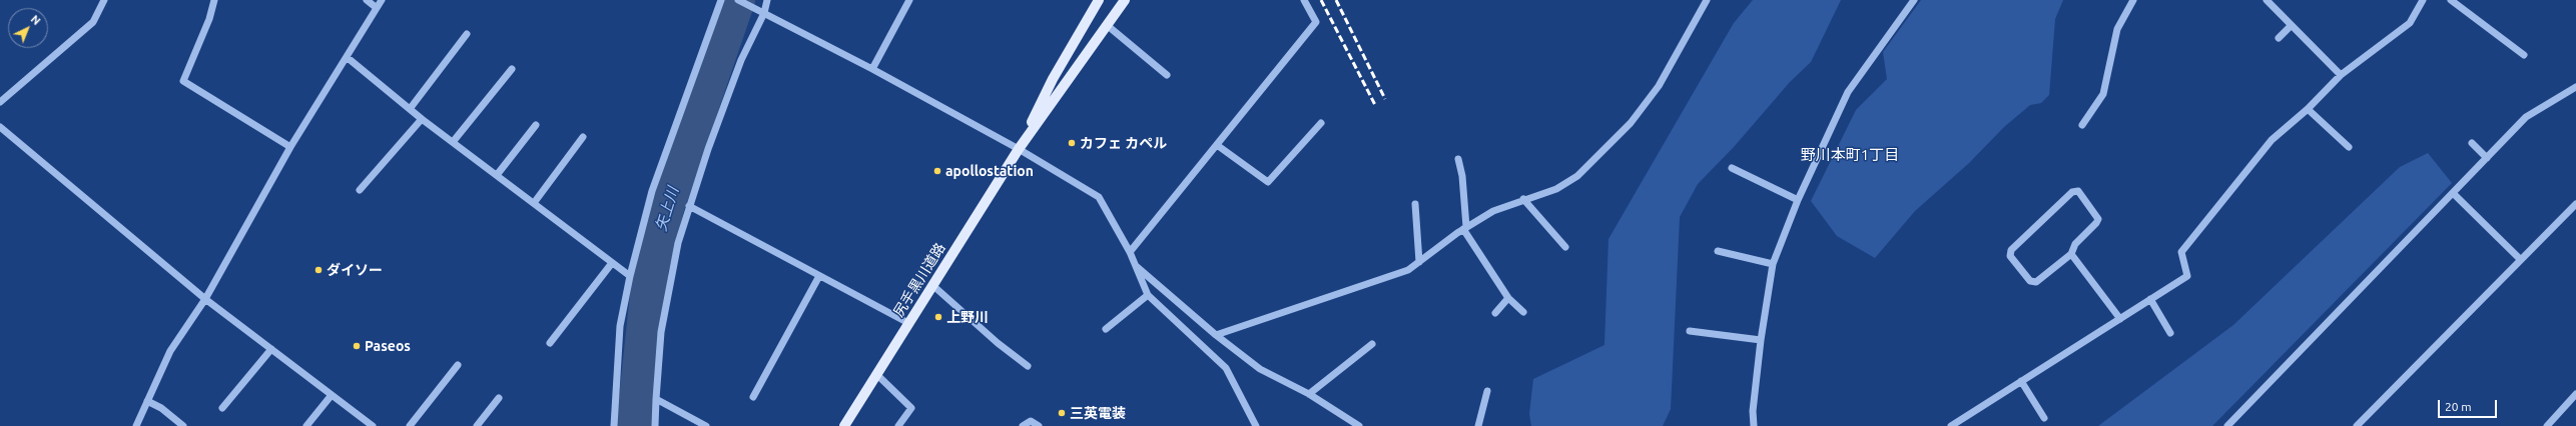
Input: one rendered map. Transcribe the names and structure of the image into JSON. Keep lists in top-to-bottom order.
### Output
{
  "streets": {
    "main road": ["尻手黒川道路"]
  },
  "districts": ["野川本町1丁目"],
  "water": ["矢上川"],
  "places": [
    "カフェ カペル",
    "apollostation",
    "ダイソー",
    "上野川",
    "Paseos",
    "三英電装"
  ],
  "scale_bar": "20 m",
  "north": "top right"
}
